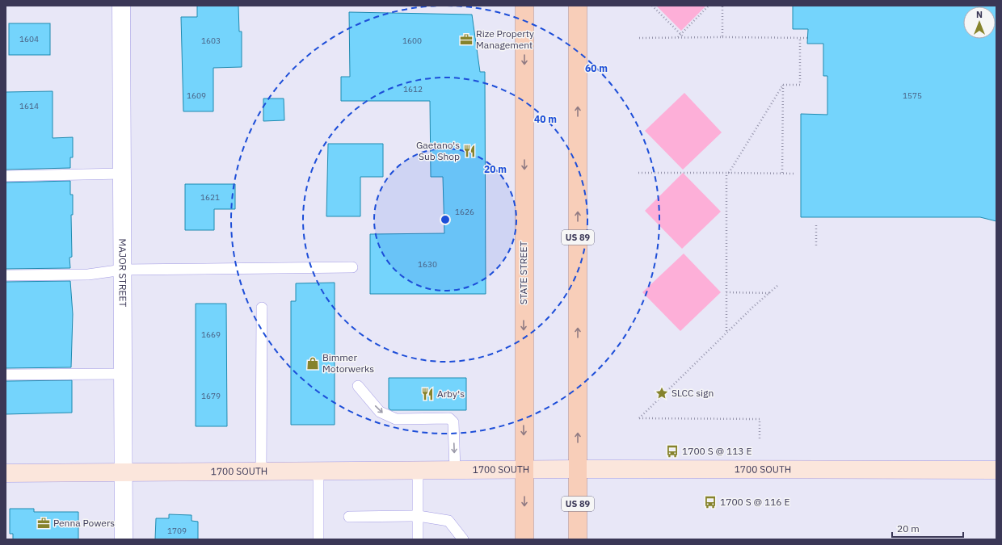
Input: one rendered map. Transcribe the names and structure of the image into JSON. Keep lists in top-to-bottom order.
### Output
{
  "streets": {
    "main road": ["US 89", "STATE STREET"],
    "street": ["MAJOR STREET", "1700 SOUTH"]
  },
  "crossings": [
    ["US 89", "1700 SOUTH"],
    ["MAJOR STREET", "1700 SOUTH"],
    ["STATE STREET", "1700 SOUTH"]
  ],
  "places": {
    "office": ["Rize Property Management", "Penna Powers"],
    "restaurant": ["Gaetano's Sub Shop", "Arby's"],
    "shop": ["Bimmer Motorwerks"],
    "place": ["SLCC sign"],
    "bus stop": ["1700 S @ 113 E", "1700 S @ 116 E"]
  },
  "house_numbers": [
    "1604",
    "1603",
    "1600",
    "1612",
    "1609",
    "1575",
    "1614",
    "1621",
    "1626",
    "1630",
    "1669",
    "1679",
    "1709"
  ],
  "scale_bar": "20 m",
  "north": "top",
  "rings": ["60 m", "40 m", "20 m"]
}
